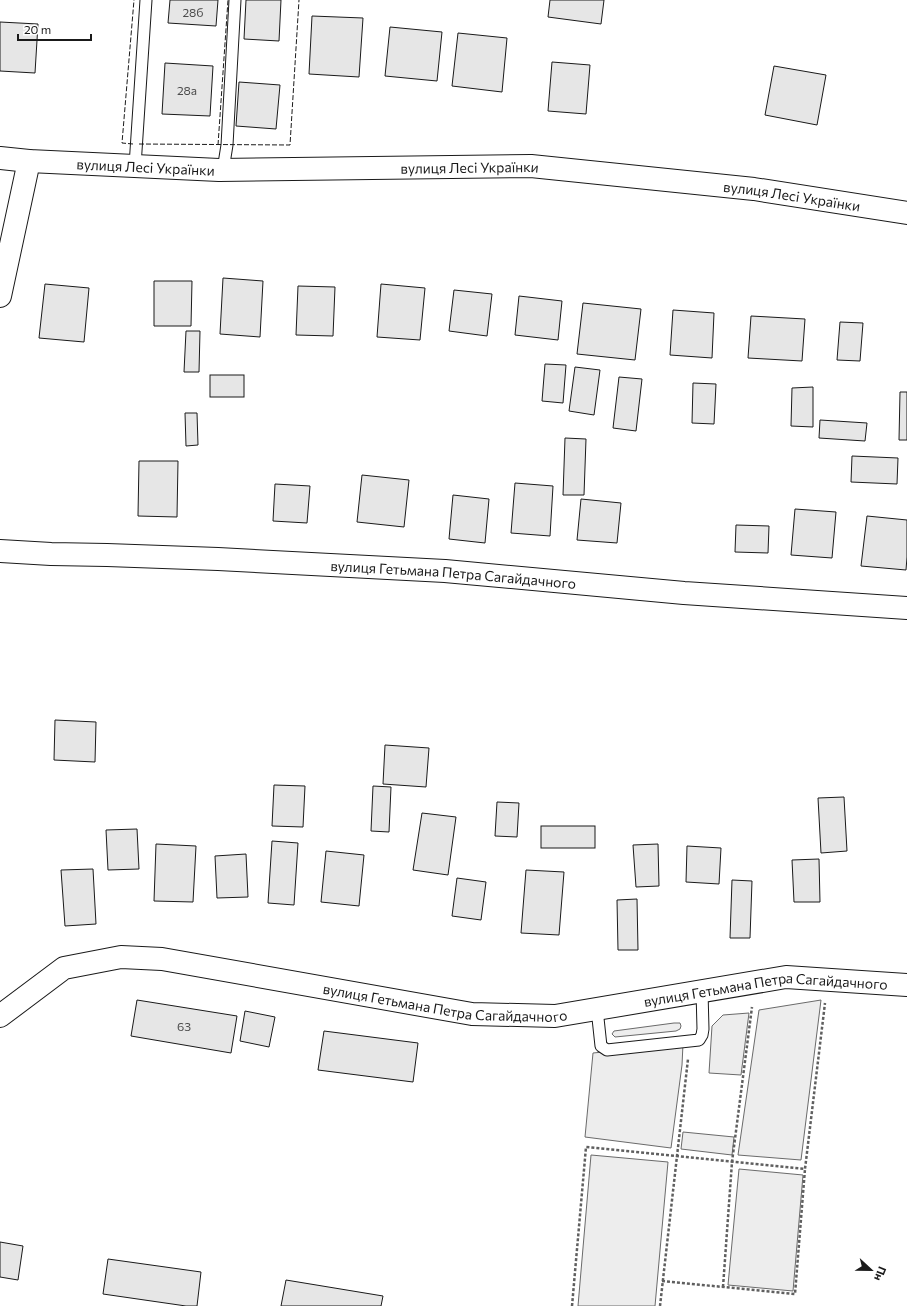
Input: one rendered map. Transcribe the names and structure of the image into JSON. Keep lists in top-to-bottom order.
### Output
{
  "streets": {
    "street": ["вулиця Лесі Українки", "вулиця Гетьмана Петра Сагайдачного"]
  },
  "house_numbers": ["28б", "28а", "63"],
  "scale_bar": "20 m",
  "north": "right"
}
